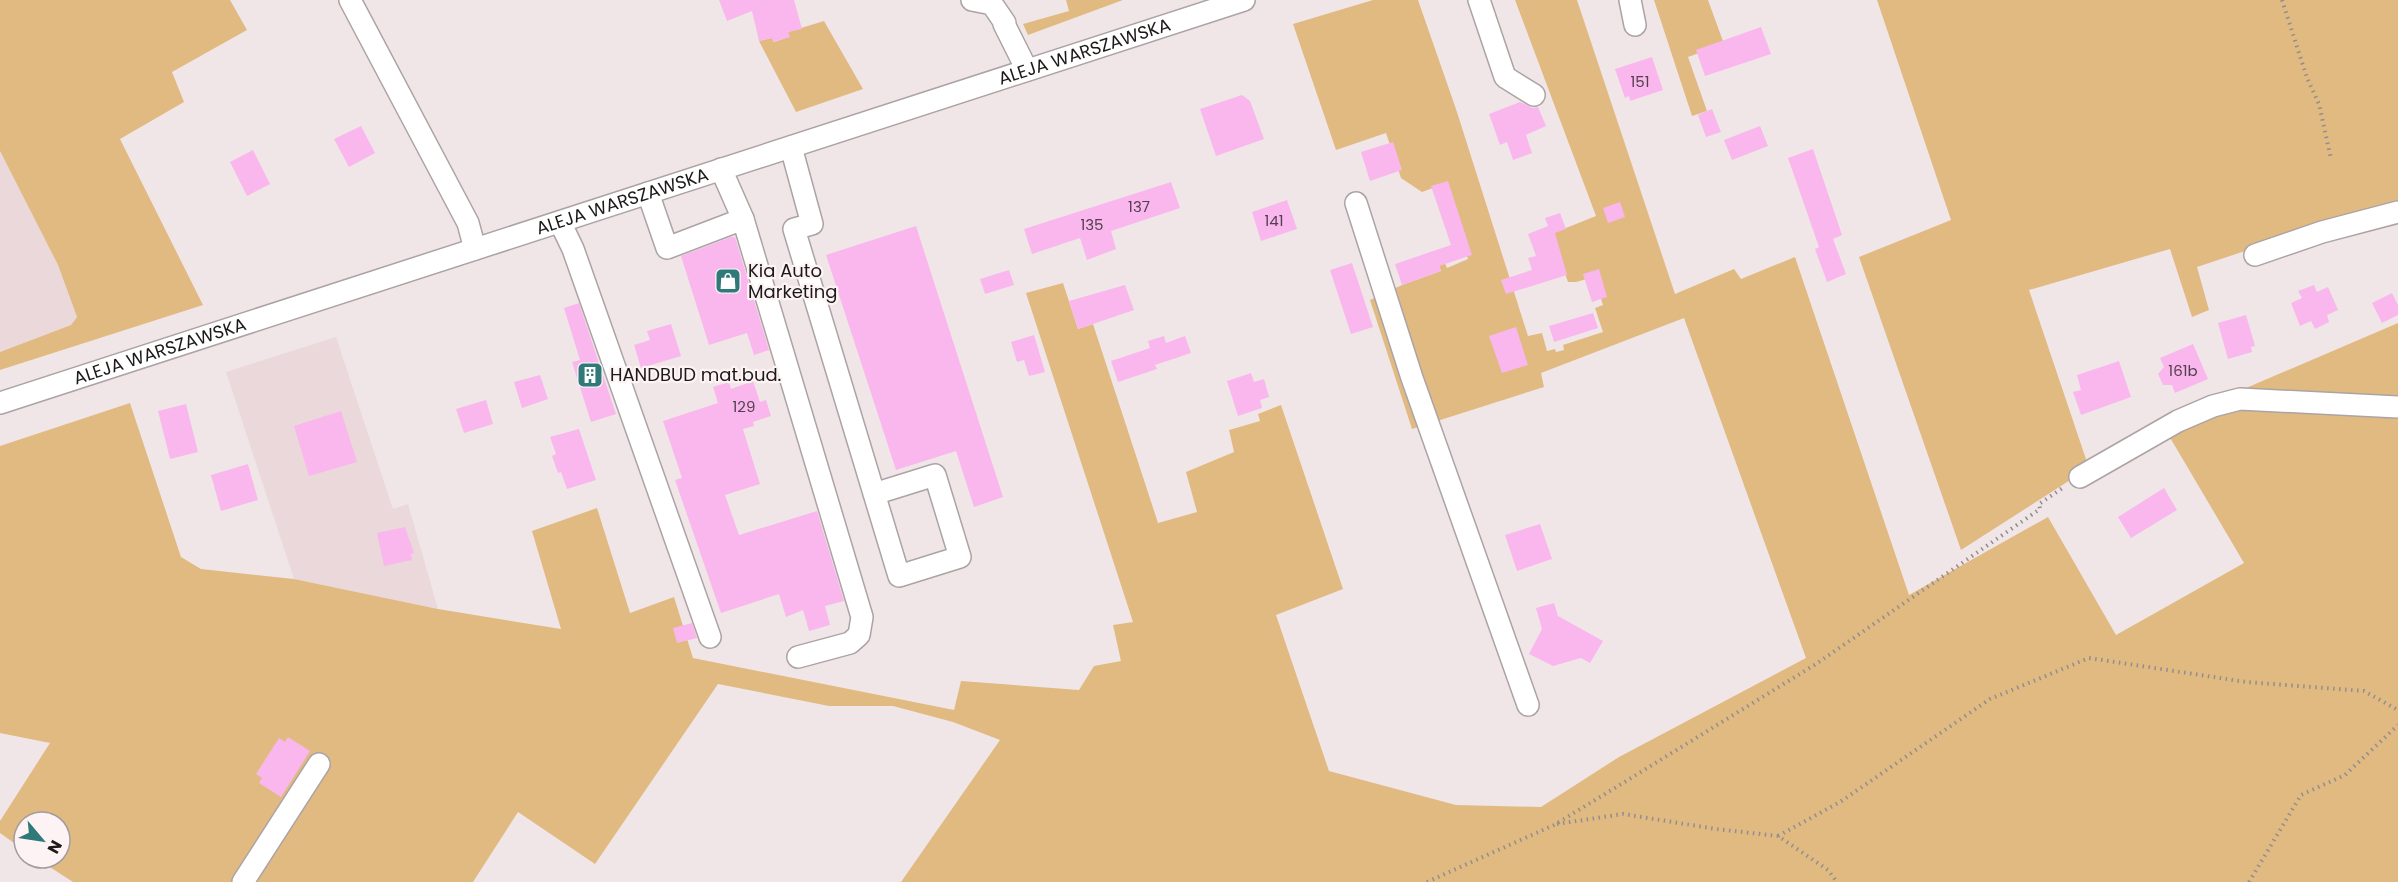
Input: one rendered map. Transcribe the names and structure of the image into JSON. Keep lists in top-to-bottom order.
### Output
{
  "streets": {
    "street": ["ALEJA WARSZAWSKA"]
  },
  "places": {
    "shop": ["Kia Auto Marketing"],
    "building": ["HANDBUD mat.bud."]
  },
  "house_numbers": [
    "151",
    "137",
    "141",
    "135",
    "161b",
    "129"
  ],
  "north": "bottom right"
}
